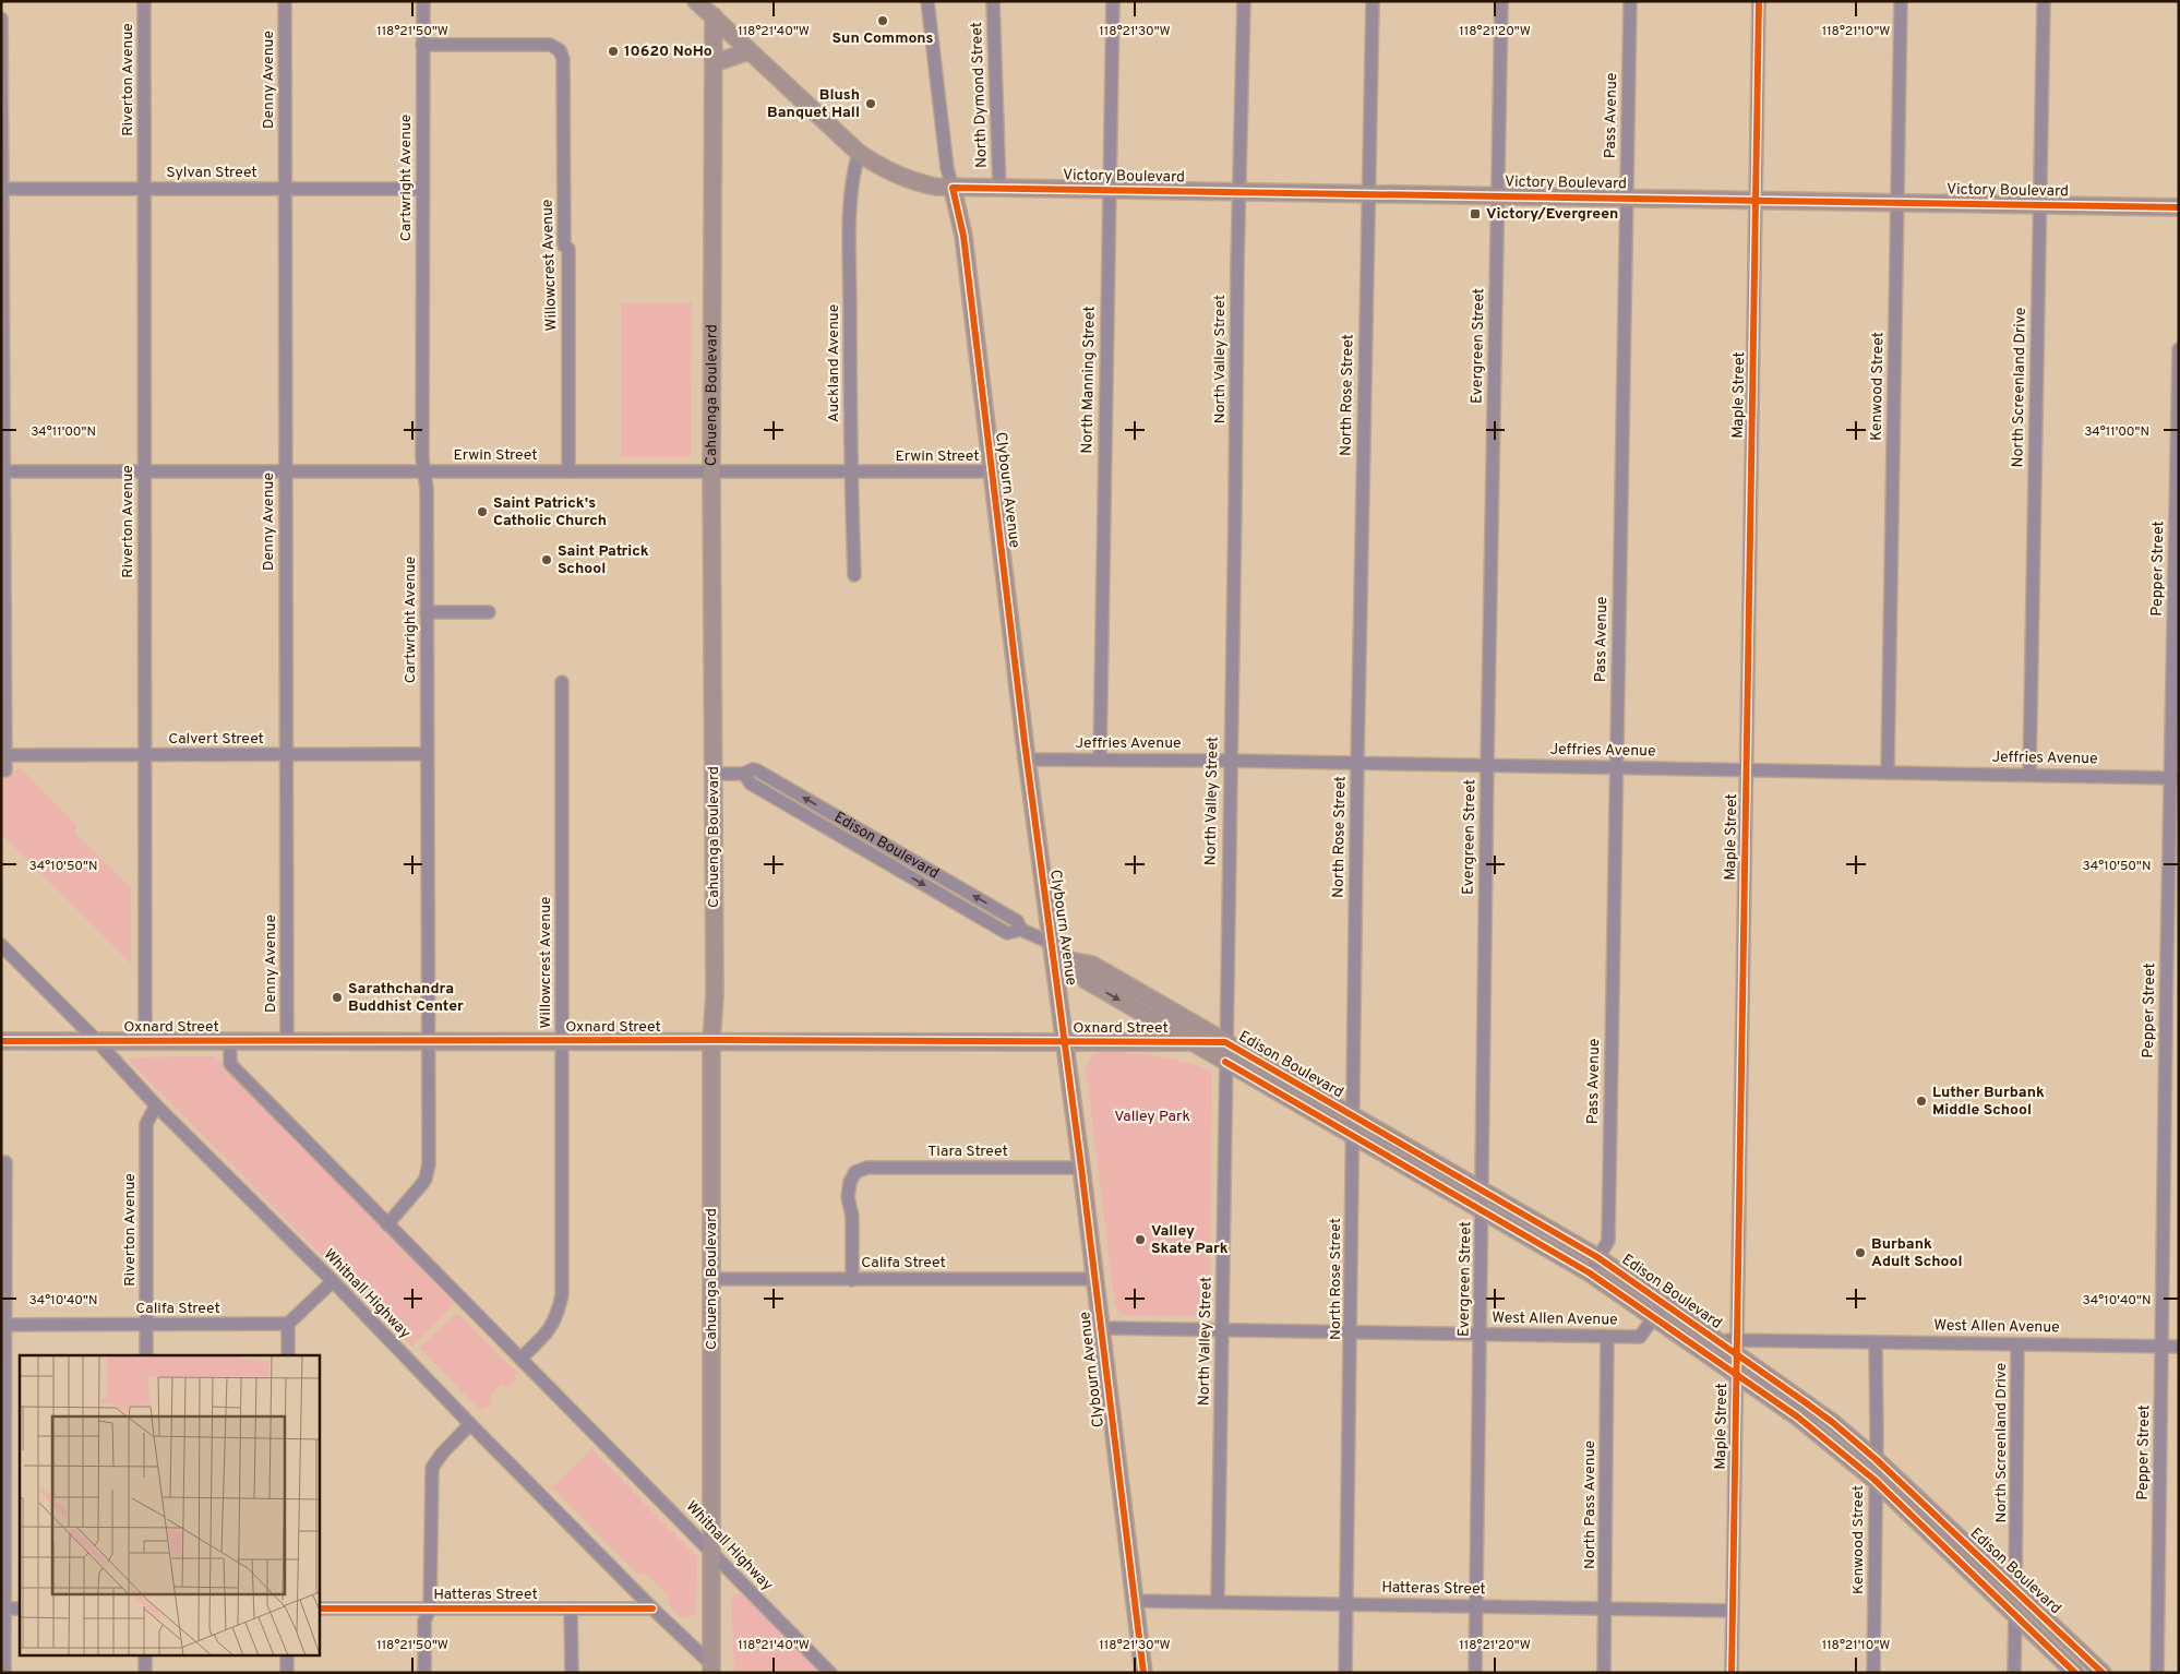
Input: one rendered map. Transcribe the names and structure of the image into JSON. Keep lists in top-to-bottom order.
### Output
{
  "streets": {
    "main road": [
      "Victory Boulevard",
      "Cahuenga Boulevard",
      "Clybourn Avenue",
      "Edison Boulevard",
      "Oxnard Street"
    ],
    "street": [
      "Riverton Avenue",
      "Denny Avenue",
      "North Dymond Street",
      "Pass Avenue",
      "Sylvan Street",
      "Cartwright Avenue",
      "Willowcrest Avenue",
      "Evergreen Street",
      "North Valley Street",
      "Auckland Avenue",
      "North Manning Street",
      "Kenwood Street",
      "North Screenland Drive",
      "North Rose Street",
      "Maple Street",
      "Erwin Street",
      "Pepper Street",
      "Calvert Street",
      "Jeffries Avenue",
      "Tiara Street",
      "Califa Street",
      "Whitnall Highway",
      "West Allen Avenue",
      "North Pass Avenue",
      "Hatteras Street"
    ]
  },
  "crossings": [
    ["Riverton Avenue", "Sylvan Street"],
    ["Riverton Avenue", "Erwin Street"],
    ["Riverton Avenue", "Calvert Street"],
    ["Riverton Avenue", "Oxnard Street"],
    ["Riverton Avenue", "Califa Street"],
    ["Riverton Avenue", "Whitnall Highway"],
    ["Denny Avenue", "Sylvan Street"],
    ["Denny Avenue", "Erwin Street"],
    ["Denny Avenue", "Calvert Street"],
    ["Denny Avenue", "Oxnard Street"],
    ["North Dymond Street", "Victory Boulevard"],
    ["Pass Avenue", "Victory Boulevard"],
    ["Pass Avenue", "Jeffries Avenue"],
    ["Pass Avenue", "Edison Boulevard"],
    ["Sylvan Street", "Cartwright Avenue"],
    ["Victory Boulevard", "Evergreen Street"],
    ["Victory Boulevard", "North Valley Street"],
    ["Victory Boulevard", "Auckland Avenue"],
    ["Victory Boulevard", "North Manning Street"],
    ["Victory Boulevard", "Kenwood Street"],
    ["Victory Boulevard", "North Screenland Drive"],
    ["Victory Boulevard", "Cahuenga Boulevard"],
    ["Victory Boulevard", "North Rose Street"],
    ["Victory Boulevard", "Maple Street"],
    ["Victory Boulevard", "Clybourn Avenue"],
    ["Cartwright Avenue", "Willowcrest Avenue"],
    ["Cartwright Avenue", "Erwin Street"],
    ["Cartwright Avenue", "Calvert Street"],
    ["Cartwright Avenue", "Oxnard Street"],
    ["Cartwright Avenue", "Whitnall Highway"],
    ["Willowcrest Avenue", "Erwin Street"],
    ["Willowcrest Avenue", "Oxnard Street"],
    ["Willowcrest Avenue", "Whitnall Highway"],
    ["Evergreen Street", "Jeffries Avenue"],
    ["Evergreen Street", "Edison Boulevard"],
    ["Evergreen Street", "West Allen Avenue"],
    ["Evergreen Street", "Hatteras Street"],
    ["North Valley Street", "Jeffries Avenue"],
    ["North Valley Street", "Edison Boulevard"],
    ["North Valley Street", "Oxnard Street"],
    ["North Valley Street", "West Allen Avenue"],
    ["North Valley Street", "Hatteras Street"],
    ["Auckland Avenue", "Erwin Street"],
    ["North Manning Street", "Jeffries Avenue"],
    ["Kenwood Street", "Jeffries Avenue"],
    ["Kenwood Street", "Edison Boulevard"],
    ["Kenwood Street", "West Allen Avenue"],
    ["North Screenland Drive", "Jeffries Avenue"],
    ["North Screenland Drive", "Edison Boulevard"],
    ["North Screenland Drive", "West Allen Avenue"],
    ["Cahuenga Boulevard", "Erwin Street"],
    ["Cahuenga Boulevard", "Edison Boulevard"],
    ["Cahuenga Boulevard", "Oxnard Street"],
    ["Cahuenga Boulevard", "Califa Street"],
    ["Cahuenga Boulevard", "Whitnall Highway"],
    ["North Rose Street", "Jeffries Avenue"],
    ["North Rose Street", "Edison Boulevard"],
    ["North Rose Street", "West Allen Avenue"],
    ["North Rose Street", "Hatteras Street"],
    ["Maple Street", "Jeffries Avenue"],
    ["Maple Street", "Edison Boulevard"],
    ["Maple Street", "West Allen Avenue"],
    ["Maple Street", "Hatteras Street"],
    ["Erwin Street", "Clybourn Avenue"],
    ["Clybourn Avenue", "Jeffries Avenue"],
    ["Clybourn Avenue", "Edison Boulevard"],
    ["Clybourn Avenue", "Oxnard Street"],
    ["Clybourn Avenue", "Tiara Street"],
    ["Clybourn Avenue", "Califa Street"],
    ["Clybourn Avenue", "West Allen Avenue"],
    ["Clybourn Avenue", "Hatteras Street"],
    ["Pepper Street", "Jeffries Avenue"],
    ["Pepper Street", "West Allen Avenue"],
    ["Edison Boulevard", "Oxnard Street"],
    ["Edison Boulevard", "West Allen Avenue"],
    ["Oxnard Street", "Whitnall Highway"],
    ["Tiara Street", "Califa Street"],
    ["Whitnall Highway", "Hatteras Street"],
    ["West Allen Avenue", "North Pass Avenue"],
    ["North Pass Avenue", "Hatteras Street"]
  ],
  "parks": ["Valley Park"],
  "places": {
    "other": [
      "Sun Commons",
      "10620 NoHo",
      "Blush Banquet Hall",
      "Saint Patrick's Catholic Church",
      "Saint Patrick School",
      "Sarathchandra Buddhist Center",
      "Luther Burbank Middle School",
      "Valley Skate Park",
      "Burbank Adult School"
    ],
    "transit": ["Victory/Evergreen"]
  },
  "coordinates": [
    "118°21'50\"W",
    "118°21'40\"W",
    "118°21'30\"W",
    "118°21'20\"W",
    "118°21'10\"W",
    "34°11'00\"N",
    "34°10'50\"N",
    "34°10'40\"N"
  ]
}
